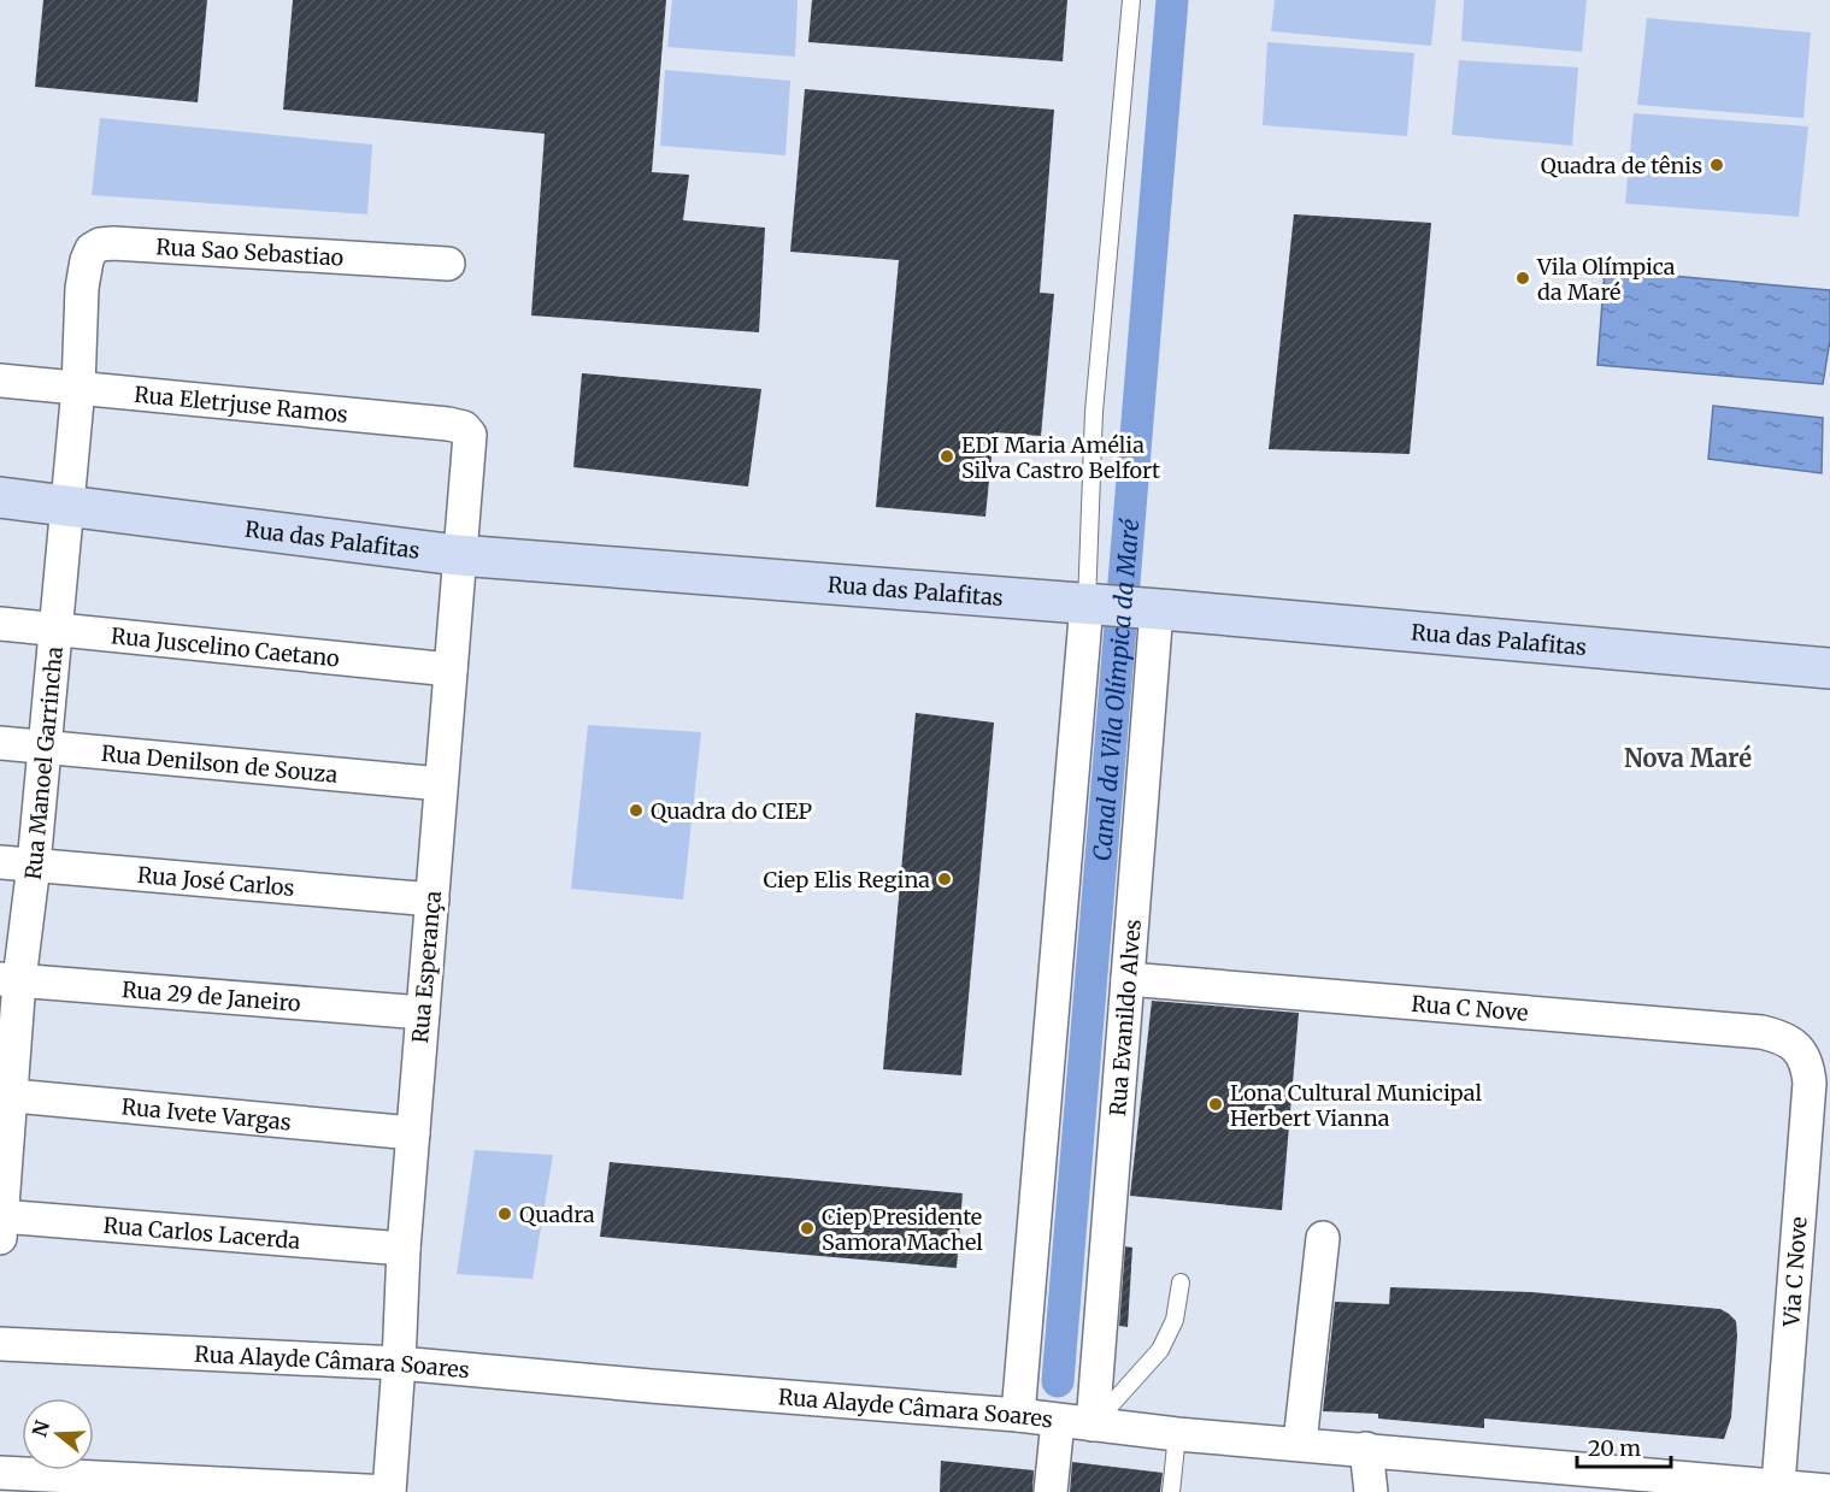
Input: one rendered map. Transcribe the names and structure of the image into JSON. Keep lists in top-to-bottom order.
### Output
{
  "streets": {
    "street": [
      "Rua Sao Sebastiao",
      "Rua Eletrjuse Ramos",
      "Rua das Palafitas",
      "Rua Juscelino Caetano",
      "Rua Manoel Garrincha",
      "Rua Denilson de Souza",
      "Rua José Carlos",
      "Rua Esperança",
      "Rua 29 de Janeiro",
      "Rua C Nove",
      "Rua Evanildo Alves",
      "Rua Ivete Vargas",
      "Rua Carlos Lacerda",
      "Via C Nove",
      "Rua Alayde Câmara Soares"
    ]
  },
  "crossings": [
    ["Rua Sao Sebastiao", "Rua Manoel Garrincha"],
    ["Rua Eletrjuse Ramos", "Rua Manoel Garrincha"],
    ["Rua Eletrjuse Ramos", "Rua Esperança"],
    ["Rua das Palafitas", "Rua Manoel Garrincha"],
    ["Rua das Palafitas", "Rua Esperança"],
    ["Rua das Palafitas", "Rua Evanildo Alves"],
    ["Rua Juscelino Caetano", "Rua Manoel Garrincha"],
    ["Rua Juscelino Caetano", "Rua Esperança"],
    ["Rua Manoel Garrincha", "Rua Denilson de Souza"],
    ["Rua Manoel Garrincha", "Rua José Carlos"],
    ["Rua Manoel Garrincha", "Rua 29 de Janeiro"],
    ["Rua Manoel Garrincha", "Rua Ivete Vargas"],
    ["Rua Manoel Garrincha", "Rua Carlos Lacerda"],
    ["Rua Denilson de Souza", "Rua Esperança"],
    ["Rua José Carlos", "Rua Esperança"],
    ["Rua Esperança", "Rua 29 de Janeiro"],
    ["Rua Esperança", "Rua Ivete Vargas"],
    ["Rua Esperança", "Rua Carlos Lacerda"],
    ["Rua Esperança", "Rua Alayde Câmara Soares"],
    ["Rua C Nove", "Rua Evanildo Alves"],
    ["Rua C Nove", "Via C Nove"],
    ["Rua Evanildo Alves", "Rua Alayde Câmara Soares"],
    ["Via C Nove", "Rua Alayde Câmara Soares"]
  ],
  "districts": ["Nova Maré"],
  "water": ["Canal da Vila Olímpica da Maré"],
  "places": [
    "Quadra de tênis",
    "Vila Olímpica da Maré",
    "EDI Maria Amélia Silva Castro Belfort",
    "Quadra do CIEP",
    "Ciep Elis Regina",
    "Lona Cultural Municipal Herbert Vianna",
    "Quadra",
    "Ciep Presidente Samora Machel"
  ],
  "scale_bar": "20 m",
  "north": "left"
}
